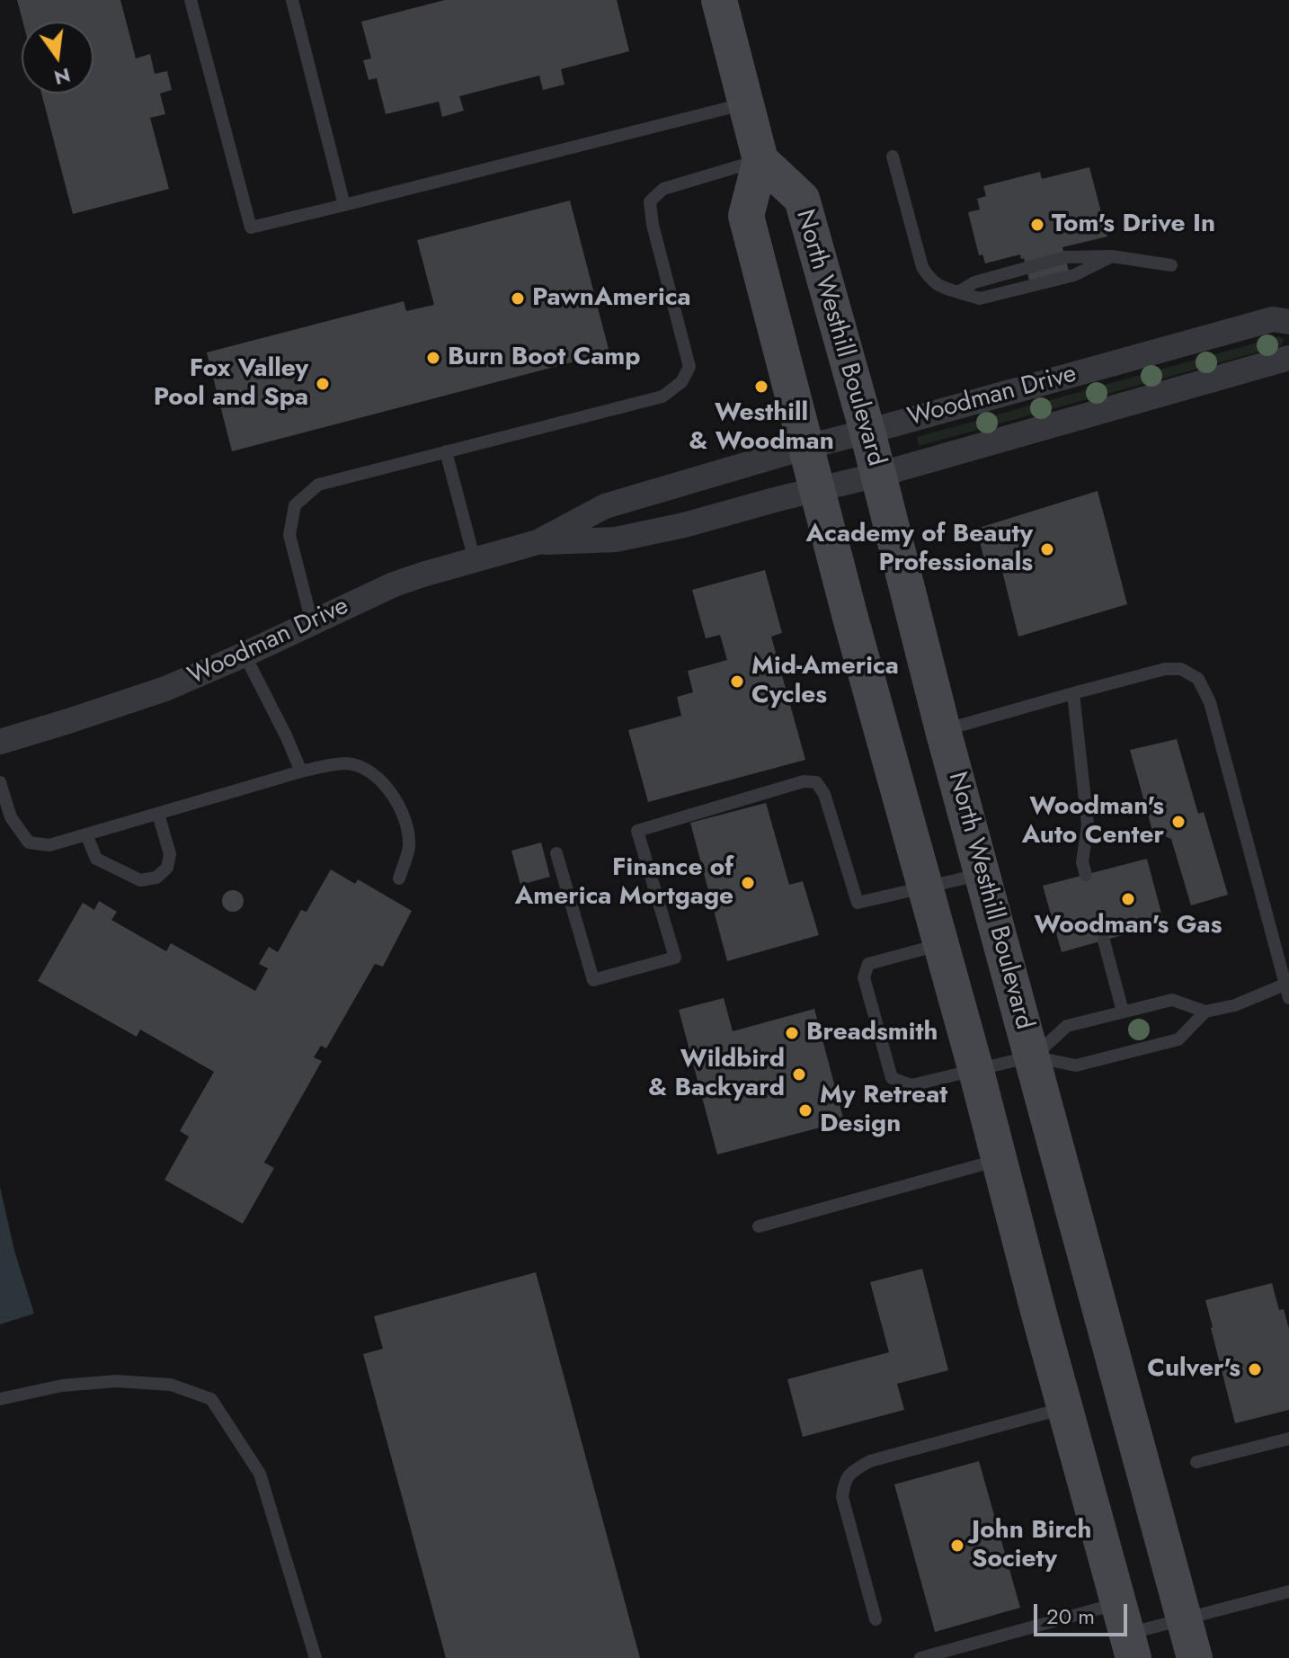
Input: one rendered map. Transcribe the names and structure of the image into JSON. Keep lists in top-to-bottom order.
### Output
{
  "streets": {
    "street": ["North Westhill Boulevard", "Woodman Drive"]
  },
  "crossings": [
    ["North Westhill Boulevard", "Woodman Drive"]
  ],
  "places": [
    "Tom's Drive In",
    "PawnAmerica",
    "Burn Boot Camp",
    "Fox Valley Pool and Spa",
    "Westhill & Woodman",
    "Academy of Beauty Professionals",
    "Mid-America Cycles",
    "Woodman's Auto Center",
    "Finance of America Mortgage",
    "Woodman's Gas",
    "Breadsmith",
    "Wildbird & Backyard",
    "My Retreat Design",
    "Culver's",
    "John Birch Society"
  ],
  "scale_bar": "20 m",
  "north": "bottom"
}
